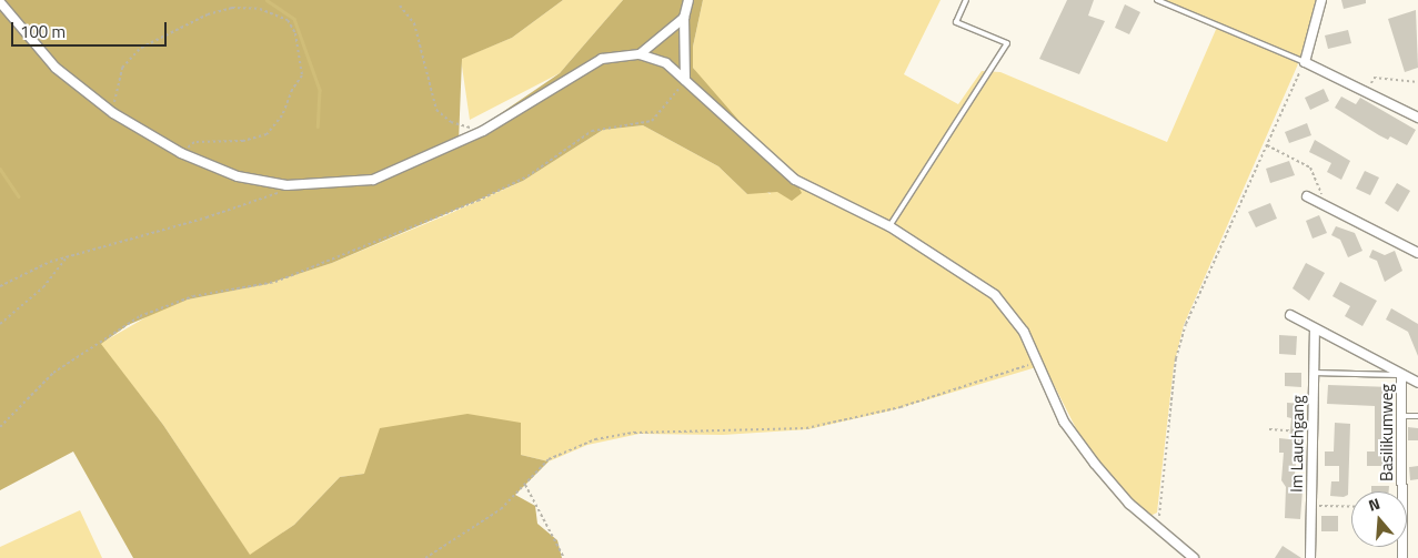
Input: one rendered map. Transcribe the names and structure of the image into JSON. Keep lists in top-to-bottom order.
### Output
{
  "streets": {
    "street": ["Basilikumweg", "Im Lauchgang"]
  },
  "scale_bar": "100 m",
  "north": "top"
}
